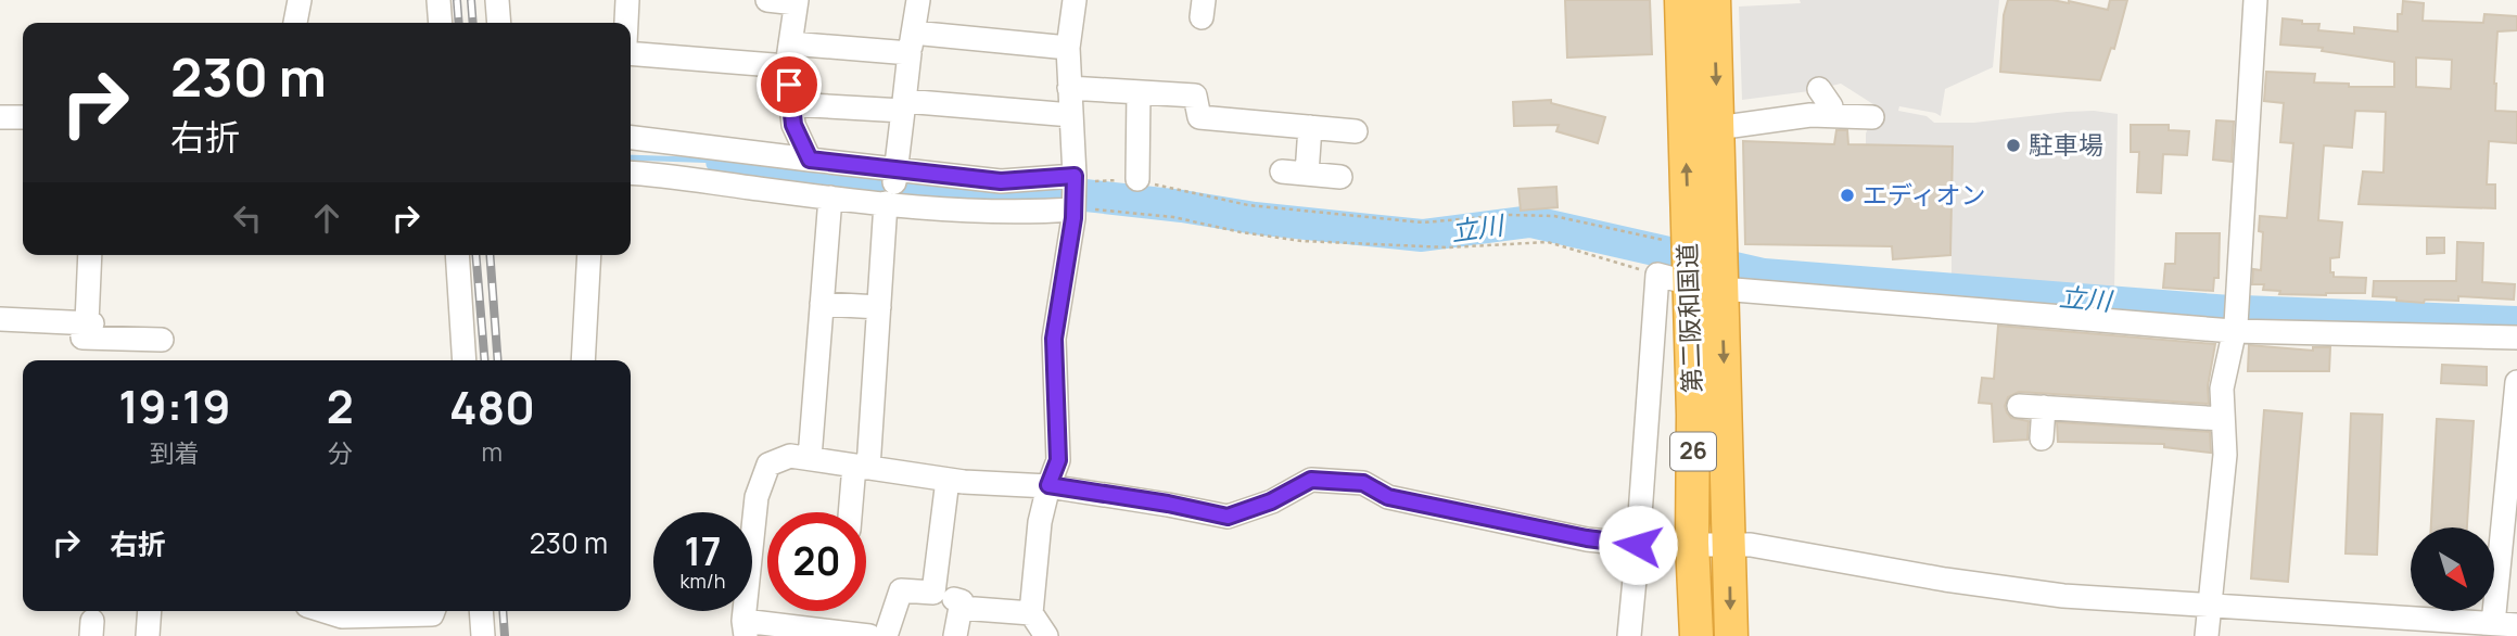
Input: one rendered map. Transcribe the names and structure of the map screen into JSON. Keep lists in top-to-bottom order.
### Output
{
  "streets": {
    "highway": ["第二阪和国道", "26"]
  },
  "water": ["立川"],
  "places": ["駐車場", "エディオン"],
  "north": "bottom right",
  "page": {
    "turn": ["230 m", "右折"],
    "eta": [
      "19:19",
      "到着",
      "2",
      "分",
      "480",
      "m"
    ],
    "list": [
      {
        "name": "右折",
        "value": "230 m"
      }
    ],
    "speed": "17 km/h",
    "limit": "20"
  }
}
